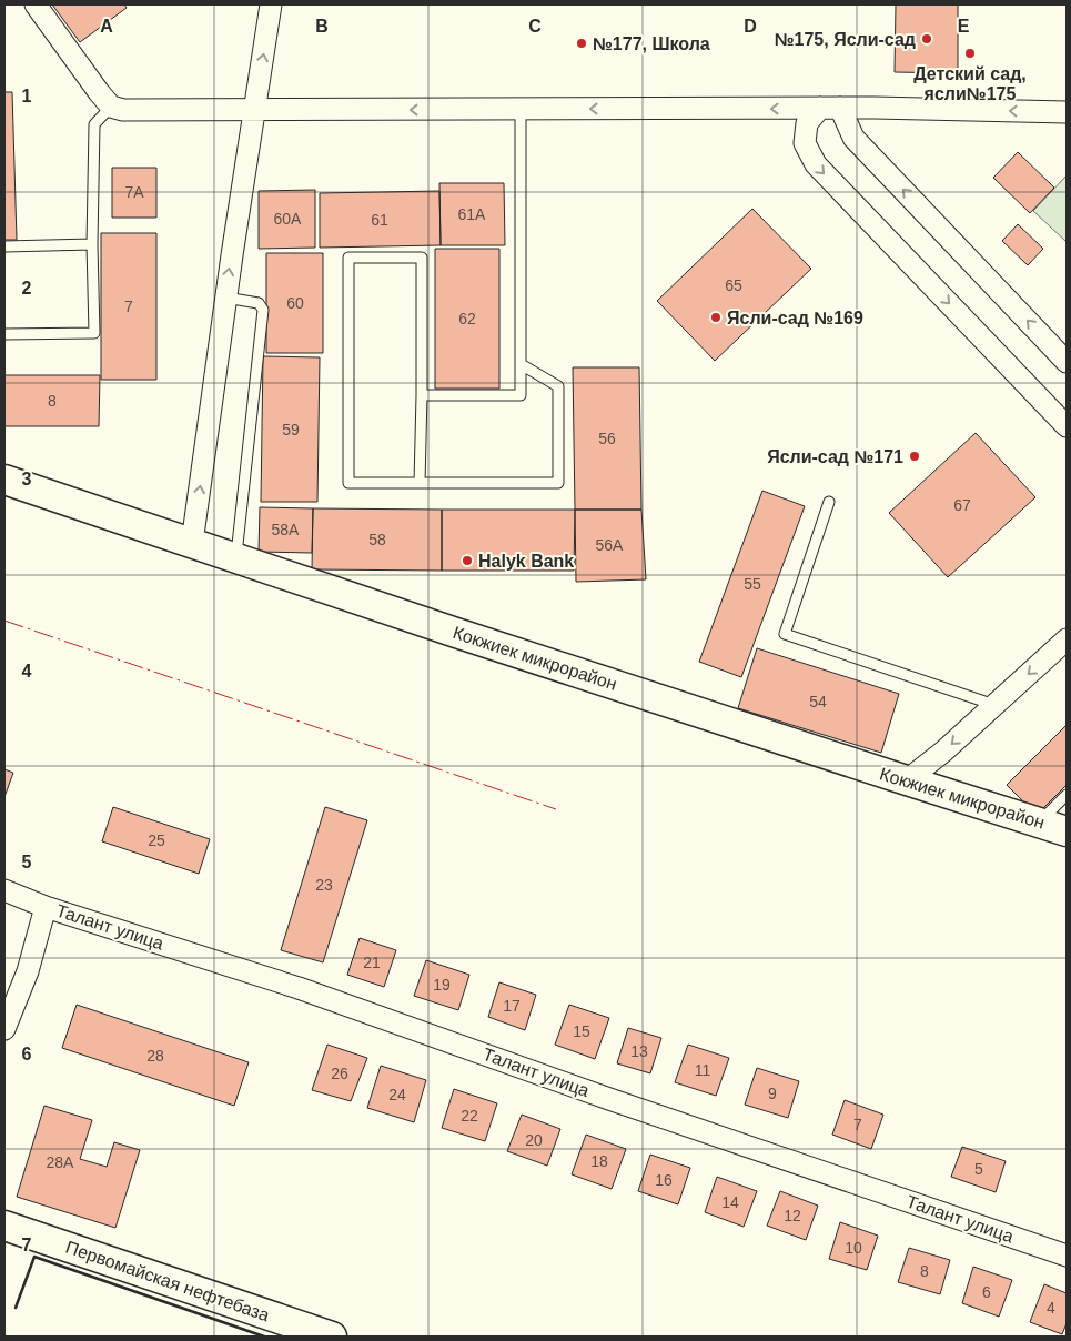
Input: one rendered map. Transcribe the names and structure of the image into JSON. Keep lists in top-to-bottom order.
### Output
{
  "streets": {
    "street": ["Кокжиек микрорайон", "Талант улица", "Первомайская нефтебаза"]
  },
  "places": [
    "№175, Ясли-сад",
    "№177, Школа",
    "Детский сад, ясли№175",
    "Ясли-сад №169",
    "Ясли-сад №171",
    "Halyk Bank"
  ],
  "house_numbers": [
    "7А",
    "61А",
    "60А",
    "61",
    "65",
    "60",
    "7",
    "62",
    "8",
    "59",
    "56",
    "67",
    "58А",
    "58",
    "56А",
    "55",
    "54",
    "25",
    "23",
    "21",
    "19",
    "17",
    "15",
    "13",
    "28",
    "11",
    "26",
    "9",
    "24",
    "22",
    "7",
    "20",
    "18",
    "28А",
    "5",
    "16",
    "14",
    "12",
    "10",
    "8",
    "6",
    "4"
  ],
  "grid": {
    "columns": [
      "A",
      "B",
      "C",
      "D",
      "E"
    ],
    "rows": [
      "1",
      "2",
      "3",
      "4",
      "5",
      "6",
      "7"
    ]
  }
}
